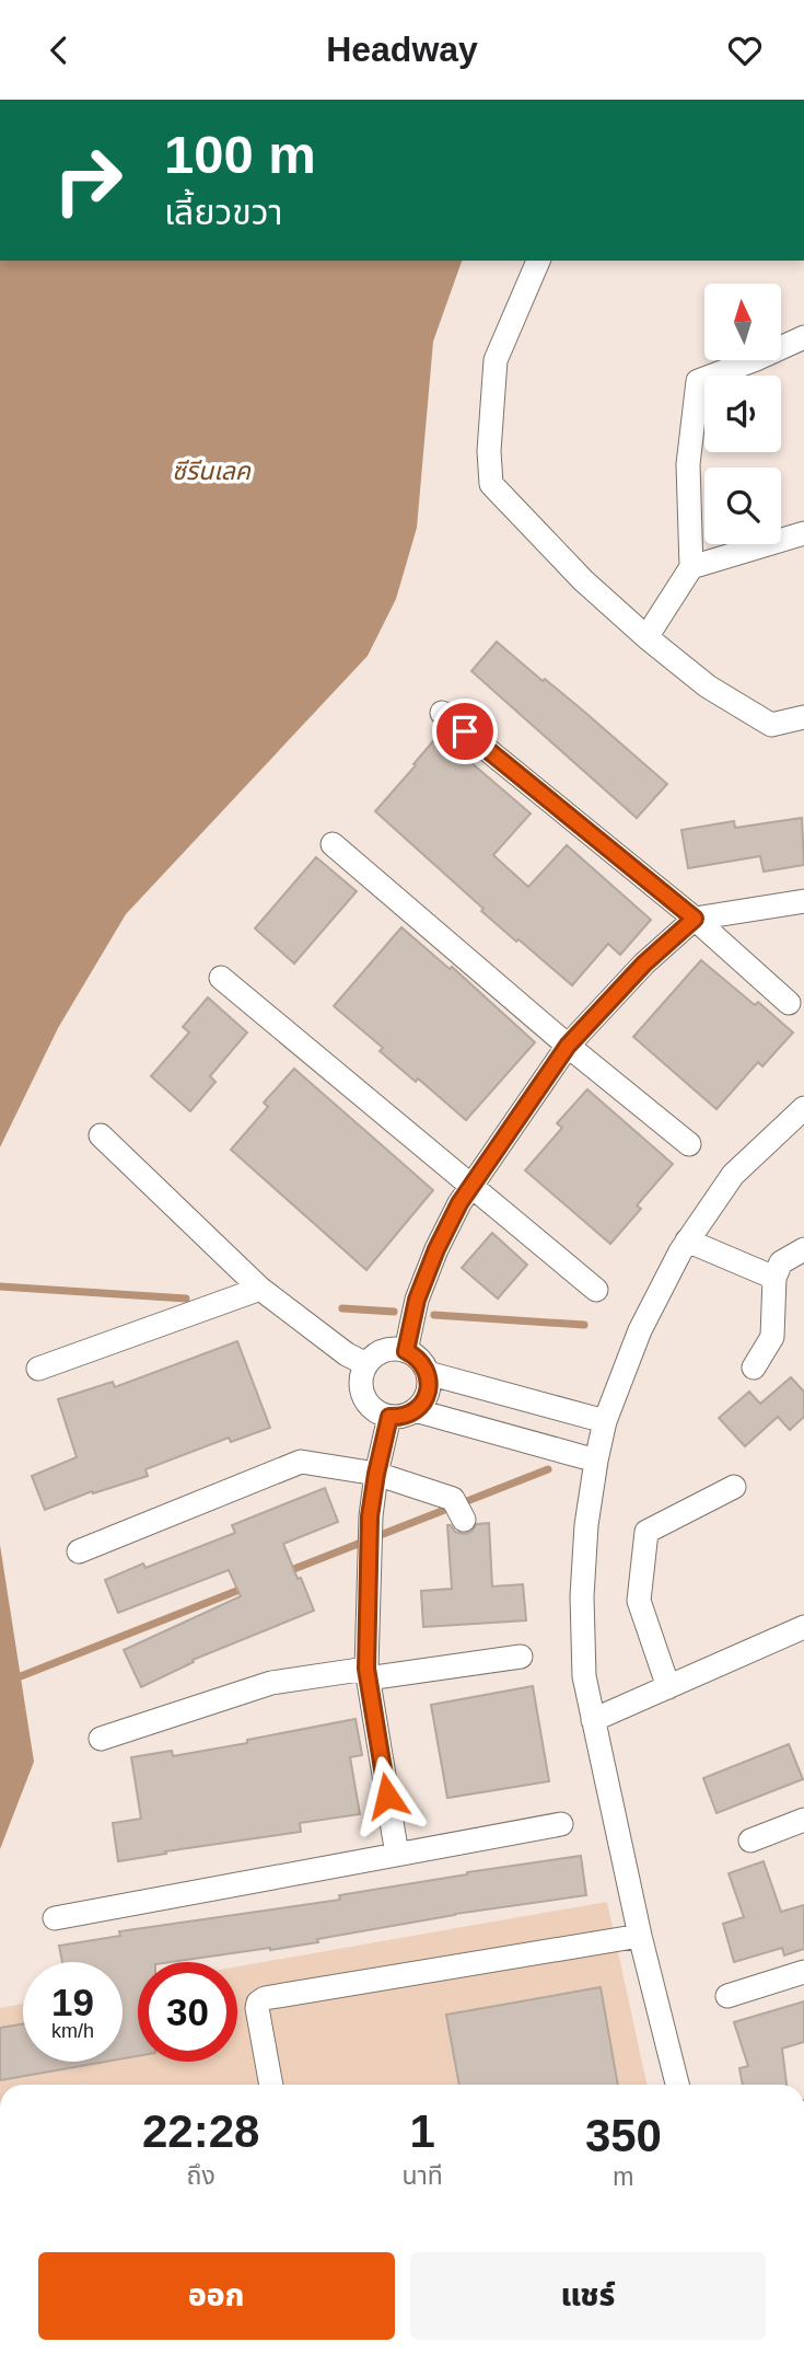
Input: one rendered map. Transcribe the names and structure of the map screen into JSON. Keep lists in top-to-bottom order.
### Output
{
  "water": ["ซีรีนเลค"],
  "north": "top",
  "page": {
    "header": "Headway",
    "turn": ["100 m", "เลี้ยวขวา"],
    "speed": "19 km/h",
    "limit": "30",
    "eta": [
      "22:28",
      "ถึง",
      "1",
      "นาที",
      "350",
      "m"
    ],
    "buttons": ["ออก", "แชร์"]
  }
}
